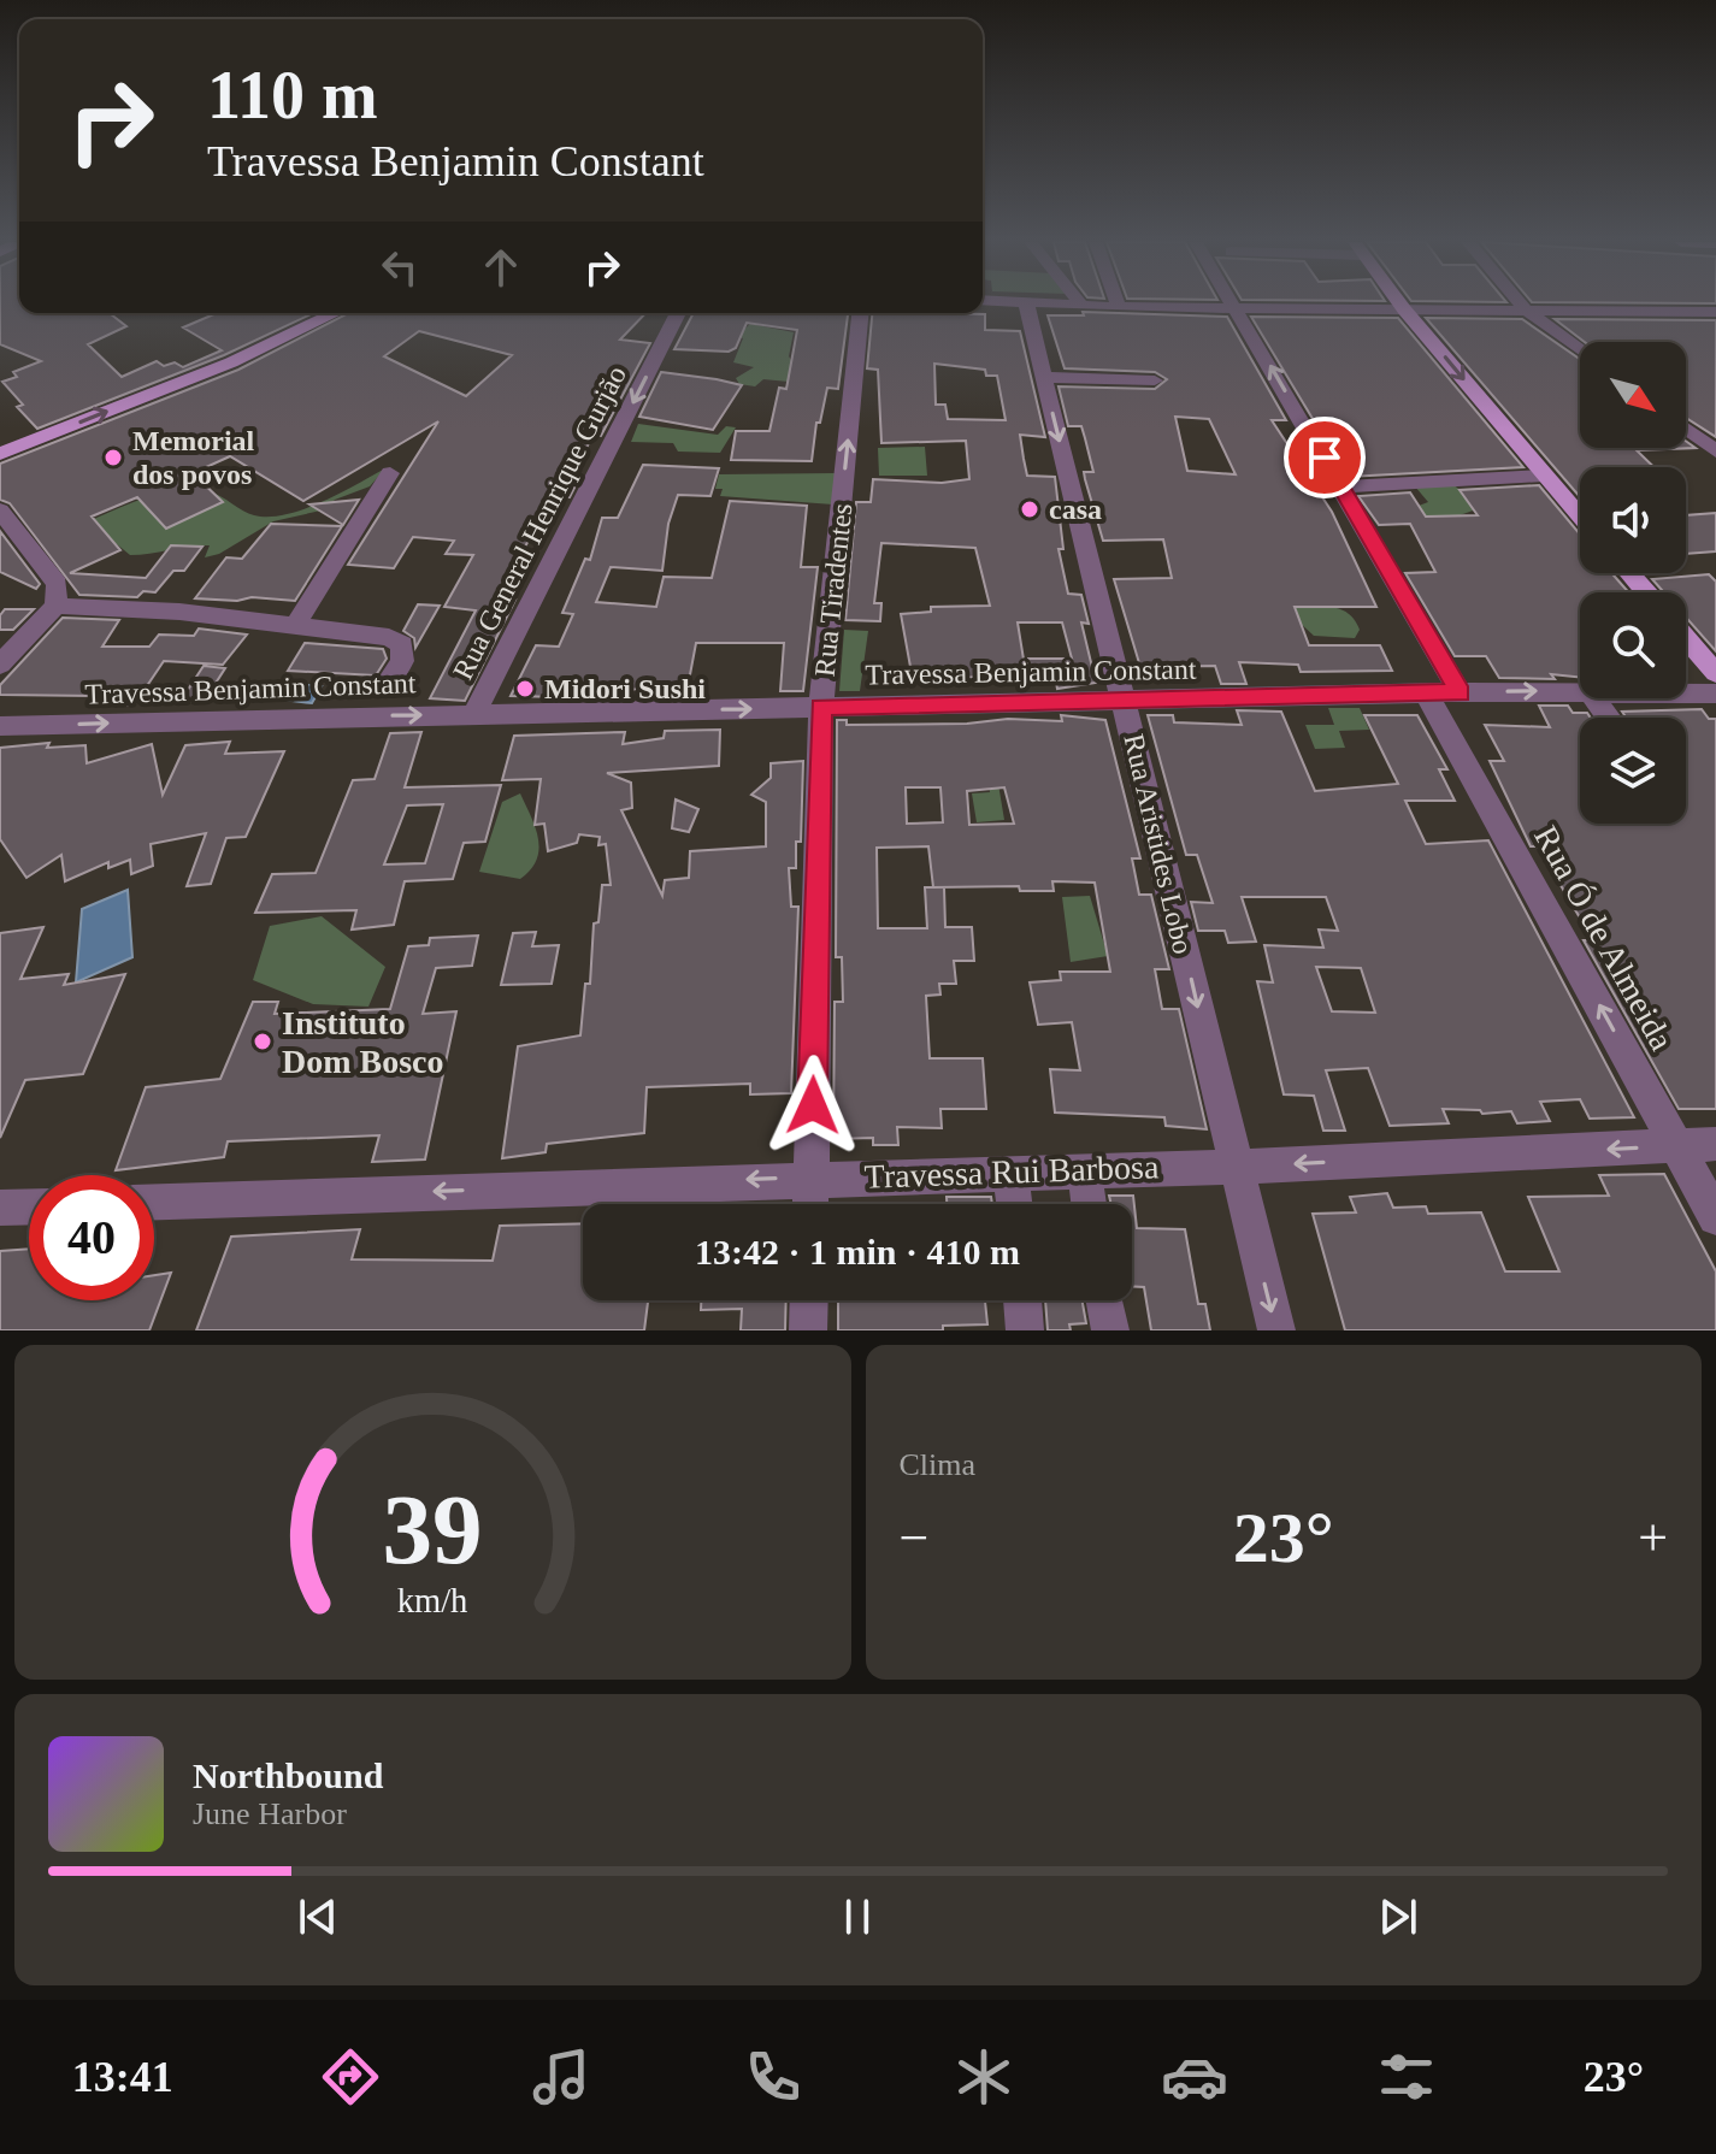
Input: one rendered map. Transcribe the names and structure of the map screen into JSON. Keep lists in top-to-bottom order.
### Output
{
  "streets": {
    "street": [
      "Rua General Henrique Gurjão",
      "Rua Tiradentes",
      "Travessa Benjamin Constant",
      "Rua Aristides Lobo",
      "Rua Ó de Almeida",
      "Travessa Rui Barbosa"
    ]
  },
  "crossings": [
    ["Rua General Henrique Gurjão", "Travessa Benjamin Constant"],
    ["Rua Tiradentes", "Travessa Benjamin Constant"],
    ["Rua Tiradentes", "Travessa Rui Barbosa"],
    ["Travessa Benjamin Constant", "Rua Aristides Lobo"],
    ["Travessa Benjamin Constant", "Rua Ó de Almeida"],
    ["Rua Aristides Lobo", "Travessa Rui Barbosa"],
    ["Rua Ó de Almeida", "Travessa Rui Barbosa"]
  ],
  "one_way": [
    "Rua Tiradentes",
    "Rua Aristides Lobo",
    "Rua Ó de Almeida",
    "Travessa Rui Barbosa"
  ],
  "places": [
    "Memorial dos povos",
    "casa",
    "Midori Sushi",
    "Instituto Dom Bosco"
  ],
  "north": "bottom right",
  "page": {
    "turn": ["110 m", "Travessa Benjamin Constant"],
    "limit": "40",
    "trip": "13:42 · 1 min · 410 m",
    "tile": "Clima",
    "heat": ["−", "23°", "+"],
    "song": ["Northbound", "June Harbor"],
    "tabs": ["13:41", "23°"],
    "gauge": ["39", "km/h"]
  }
}
